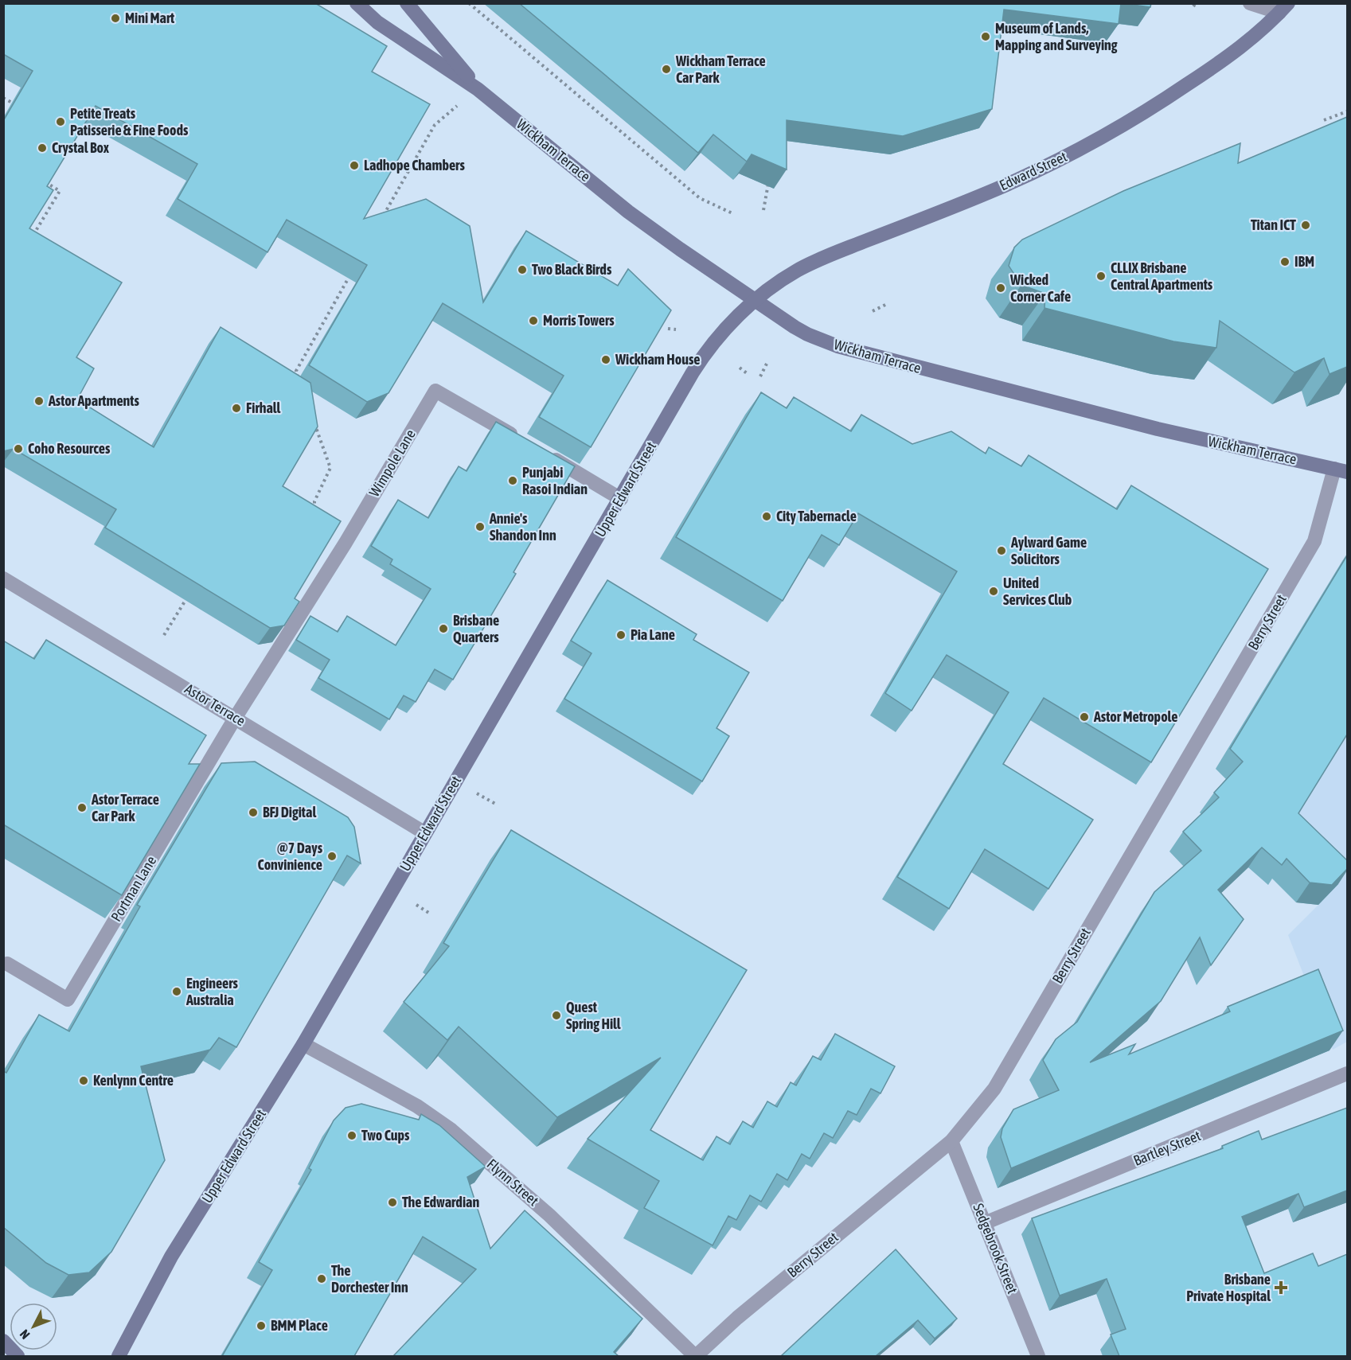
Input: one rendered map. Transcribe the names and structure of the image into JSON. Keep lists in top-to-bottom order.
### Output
{
  "streets": {
    "main road": ["Wickham Terrace", "Edward Street", "Upper Edward Street"],
    "street": [
      "Wimpole Lane",
      "Berry Street",
      "Astor Terrace",
      "Portman Lane",
      "Bartley Street",
      "Flynn Street",
      "Sedgebrook Street"
    ]
  },
  "crossings": [
    ["Wickham Terrace", "Edward Street"],
    ["Wickham Terrace", "Upper Edward Street"],
    ["Wickham Terrace", "Berry Street"],
    ["Edward Street", "Upper Edward Street"],
    ["Wimpole Lane", "Astor Terrace"],
    ["Wimpole Lane", "Portman Lane"],
    ["Upper Edward Street", "Astor Terrace"],
    ["Upper Edward Street", "Flynn Street"],
    ["Berry Street", "Flynn Street"],
    ["Berry Street", "Sedgebrook Street"],
    ["Astor Terrace", "Portman Lane"],
    ["Bartley Street", "Sedgebrook Street"]
  ],
  "places": {
    "other": [
      "Mini Mart",
      "Museum of Lands, Mapping and Surveying",
      "Wickham Terrace Car Park",
      "Petite Treats Patisserie & Fine Foods",
      "Crystal Box",
      "Ladhope Chambers",
      "Titan ICT",
      "IBM",
      "Two Black Birds",
      "CLLIX Brisbane Central Apartments",
      "Wicked Corner Cafe",
      "Morris Towers",
      "Wickham House",
      "Astor Apartments",
      "Firhall",
      "Coho Resources",
      "Punjabi Rasoi Indian",
      "City Tabernacle",
      "Annie's Shandon Inn",
      "Aylward Game Solicitors",
      "United Services Club",
      "Brisbane Quarters",
      "Pia Lane",
      "Astor Metropole",
      "Astor Terrace Car Park",
      "BFJ Digital",
      "@7 Days Convinience",
      "Engineers Australia",
      "Quest Spring Hill",
      "Kenlynn Centre",
      "Two Cups",
      "The Edwardian",
      "The Dorchester Inn",
      "BMM Place"
    ],
    "health": ["Brisbane Private Hospital"]
  },
  "north": "bottom left"
}
